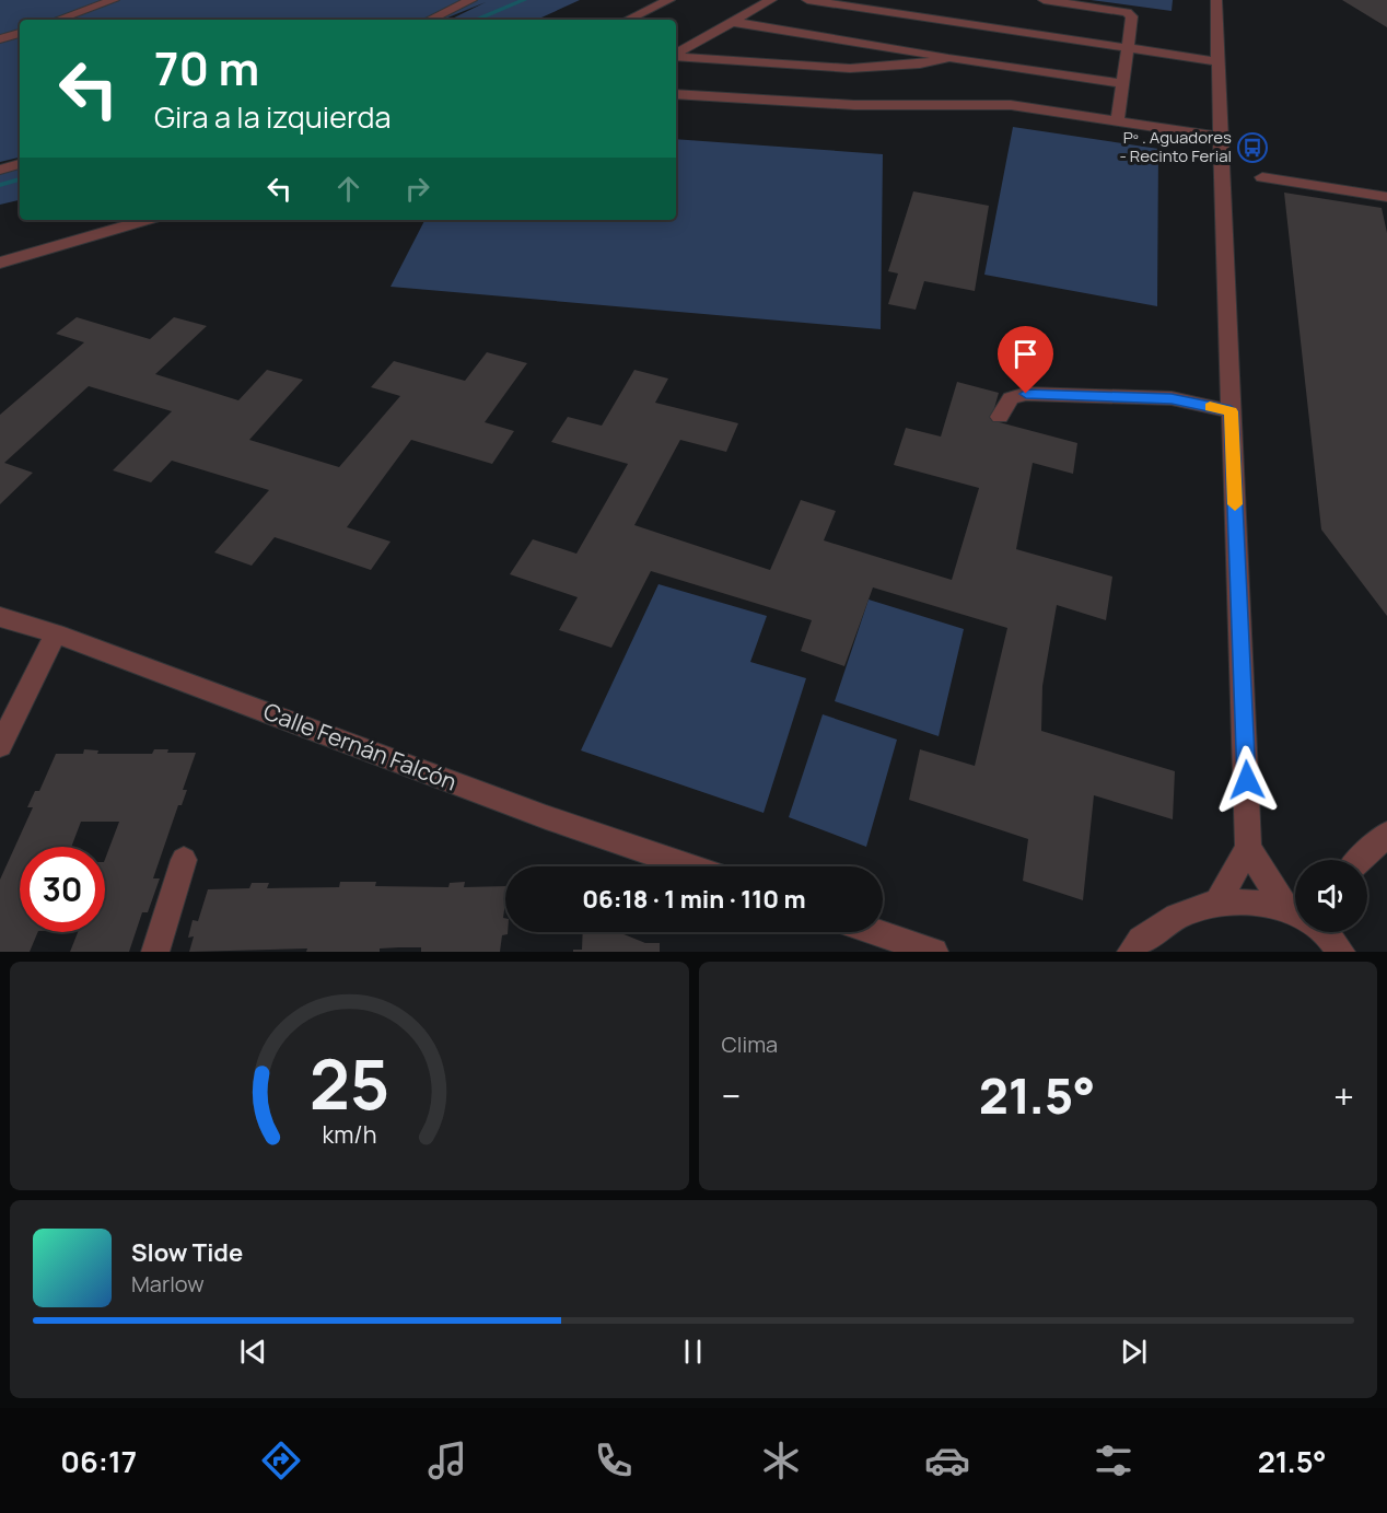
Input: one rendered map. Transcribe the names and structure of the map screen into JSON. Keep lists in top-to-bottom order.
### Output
{
  "streets": {
    "street": ["Calle Fernán Falcón"]
  },
  "places": {
    "bus stop": ["Pº . Aguadores - Recinto Ferial"]
  },
  "page": {
    "turn": ["70 m", "Gira a la izquierda"],
    "limit": "30",
    "trip": "06:18 · 1 min · 110 m",
    "tile": "Clima",
    "heat": ["−", "21.5°", "+"],
    "song": ["Slow Tide", "Marlow"],
    "tabs": ["06:17", "21.5°"],
    "gauge": ["25", "km/h"]
  }
}
